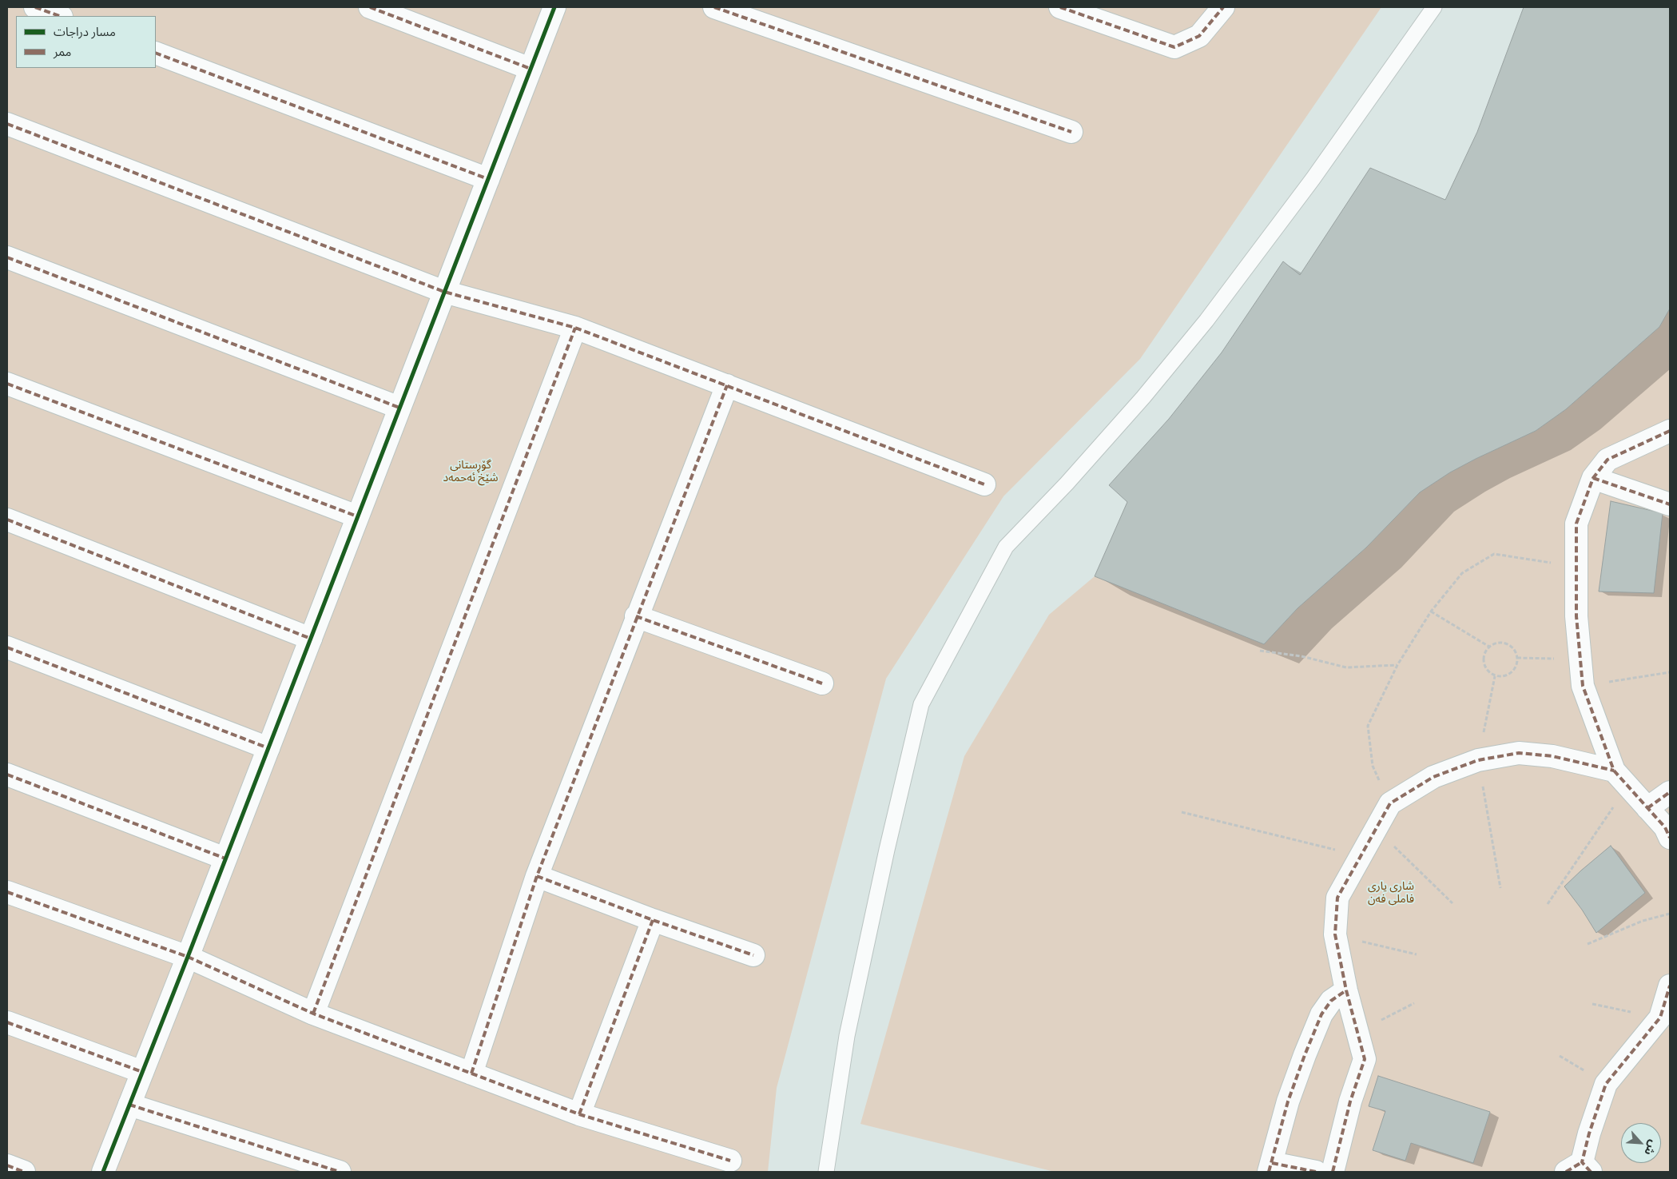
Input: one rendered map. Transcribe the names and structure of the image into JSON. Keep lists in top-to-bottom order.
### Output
{
  "parks": ["گۆڕستانی شێخ ئەحمەد", "شاری یاری فاملی فەن"],
  "legend": ["مسار دراجات", "ممر"],
  "north": "bottom right"
}
